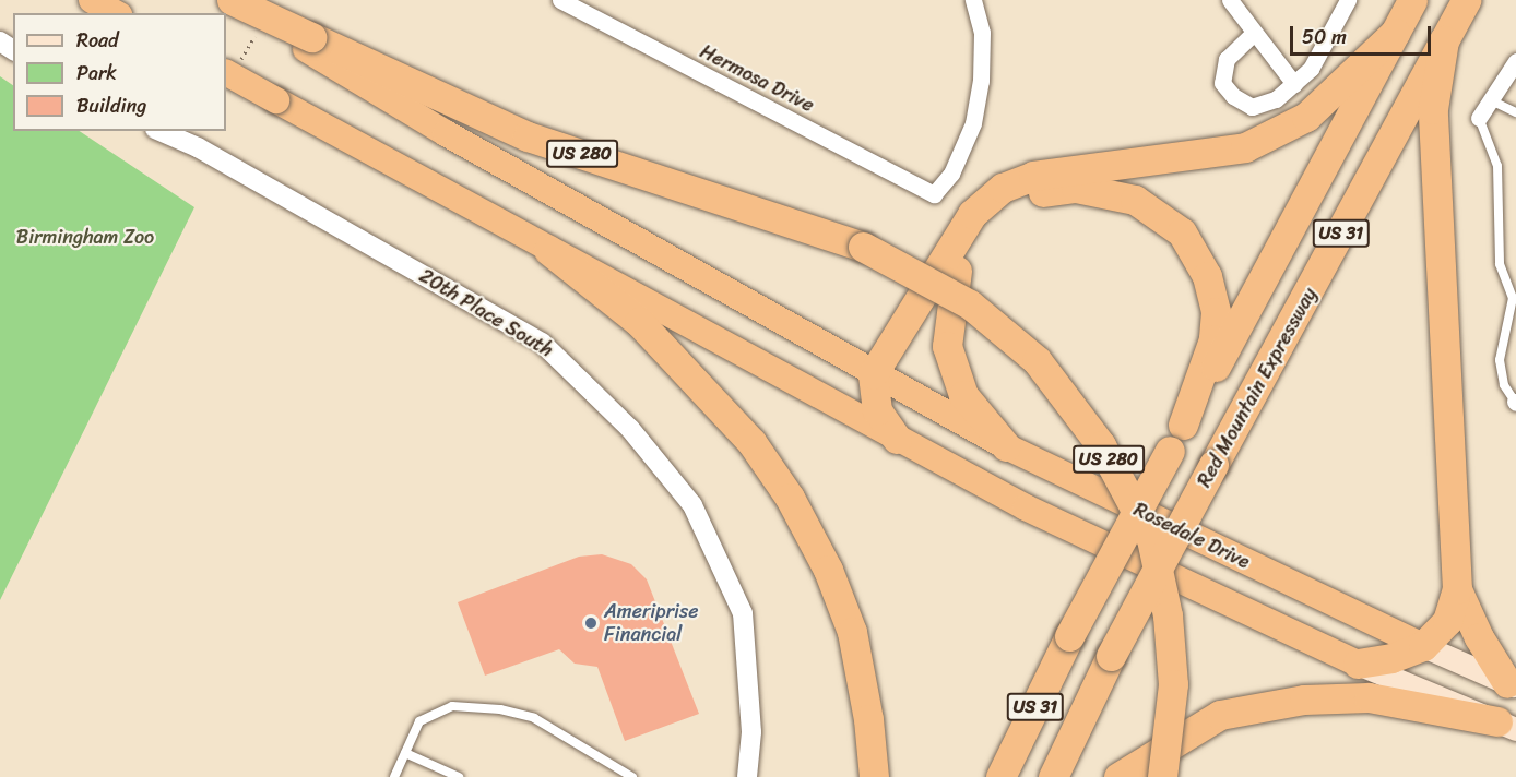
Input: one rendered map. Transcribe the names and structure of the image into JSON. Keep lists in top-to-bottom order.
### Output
{
  "streets": {
    "highway": [
      "US 280",
      "US 31",
      "Red Mountain Expressway",
      "Rosedale Drive"
    ],
    "street": ["Hermosa Drive", "20th Place South"]
  },
  "crossings": [
    ["US 280", "Rosedale Drive"]
  ],
  "parks": ["Birmingham Zoo"],
  "places": ["Ameriprise Financial"],
  "legend": ["Road", "Park", "Building"],
  "scale_bar": "50 m"
}
